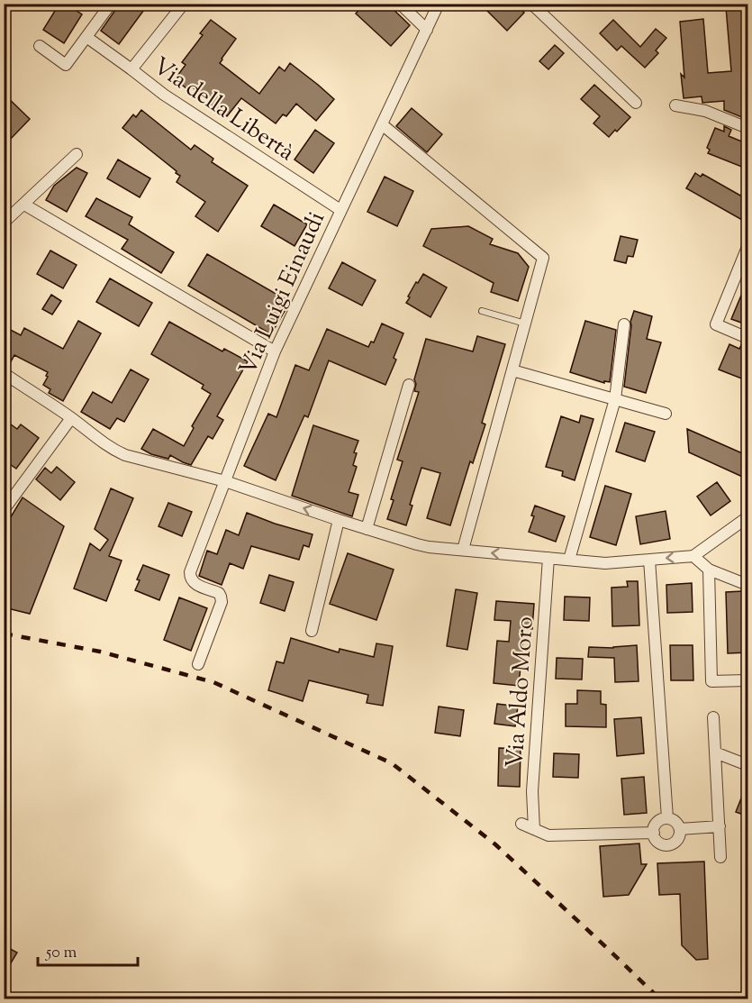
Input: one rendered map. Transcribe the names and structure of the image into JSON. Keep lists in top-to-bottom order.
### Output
{
  "streets": {
    "street": ["Via della Libertà", "Via Luigi Einaudi", "Via Aldo Moro"]
  },
  "crossings": [
    ["Via della Libertà", "Via Luigi Einaudi"]
  ],
  "scale_bar": "50 m"
}
